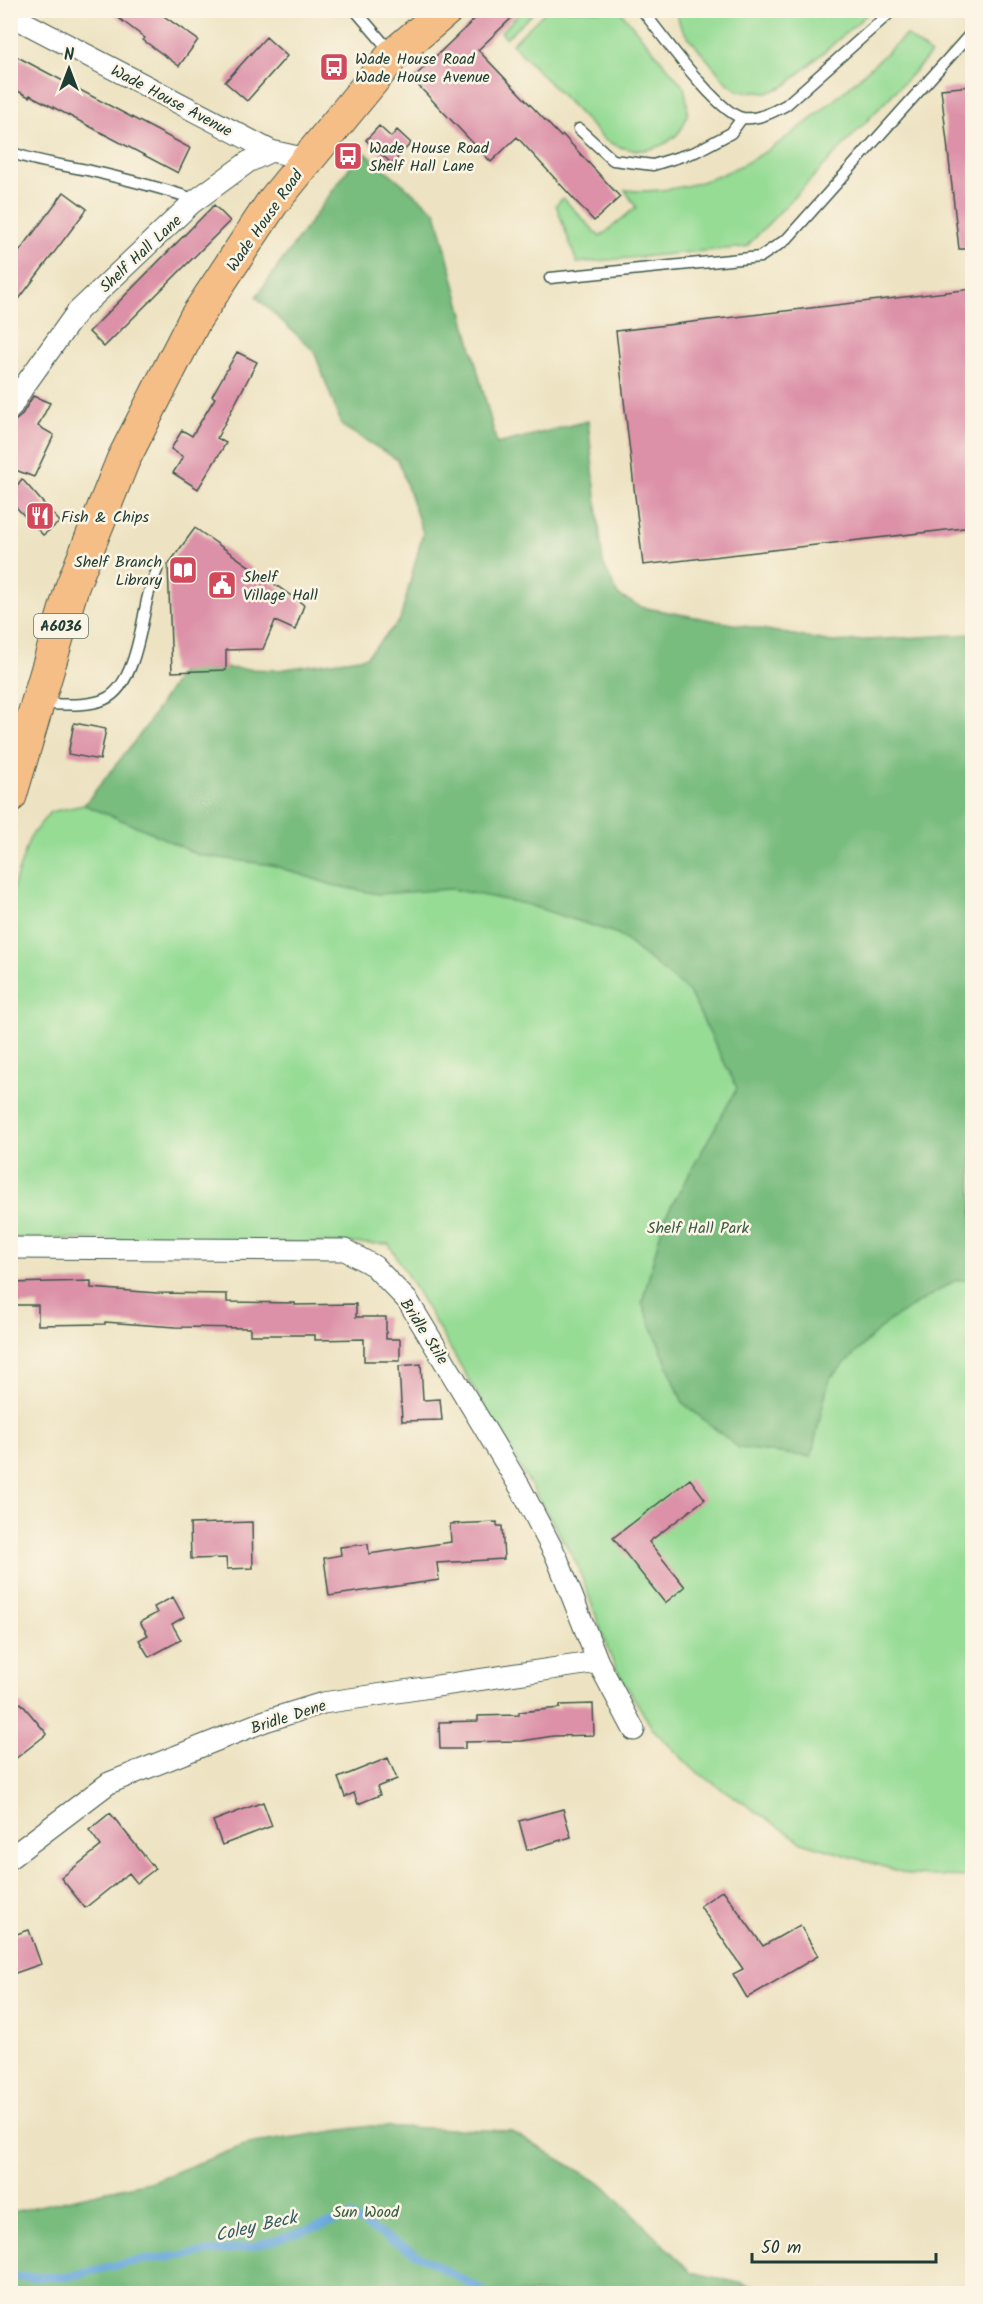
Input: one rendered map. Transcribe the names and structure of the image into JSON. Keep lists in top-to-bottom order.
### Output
{
  "streets": {
    "highway": ["Wade House Road", "A6036"],
    "street": [
      "Wade House Avenue",
      "Shelf Hall Lane",
      "Bridle Stile",
      "Bridle Dene"
    ]
  },
  "crossings": [
    ["Wade House Avenue", "Shelf Hall Lane"],
    ["Wade House Road", "A6036"],
    ["Bridle Stile", "Bridle Dene"]
  ],
  "water": ["Coley Beck"],
  "parks": ["Shelf Hall Park", "Sun Wood"],
  "places": {
    "bus stop": ["Wade House Road Wade House Avenue", "Wade House Road Shelf Hall Lane"],
    "restaurant": ["Fish & Chips"],
    "library": ["Shelf Branch Library"],
    "public building": ["Shelf Village Hall"]
  },
  "scale_bar": "50 m",
  "north": "top"
}
